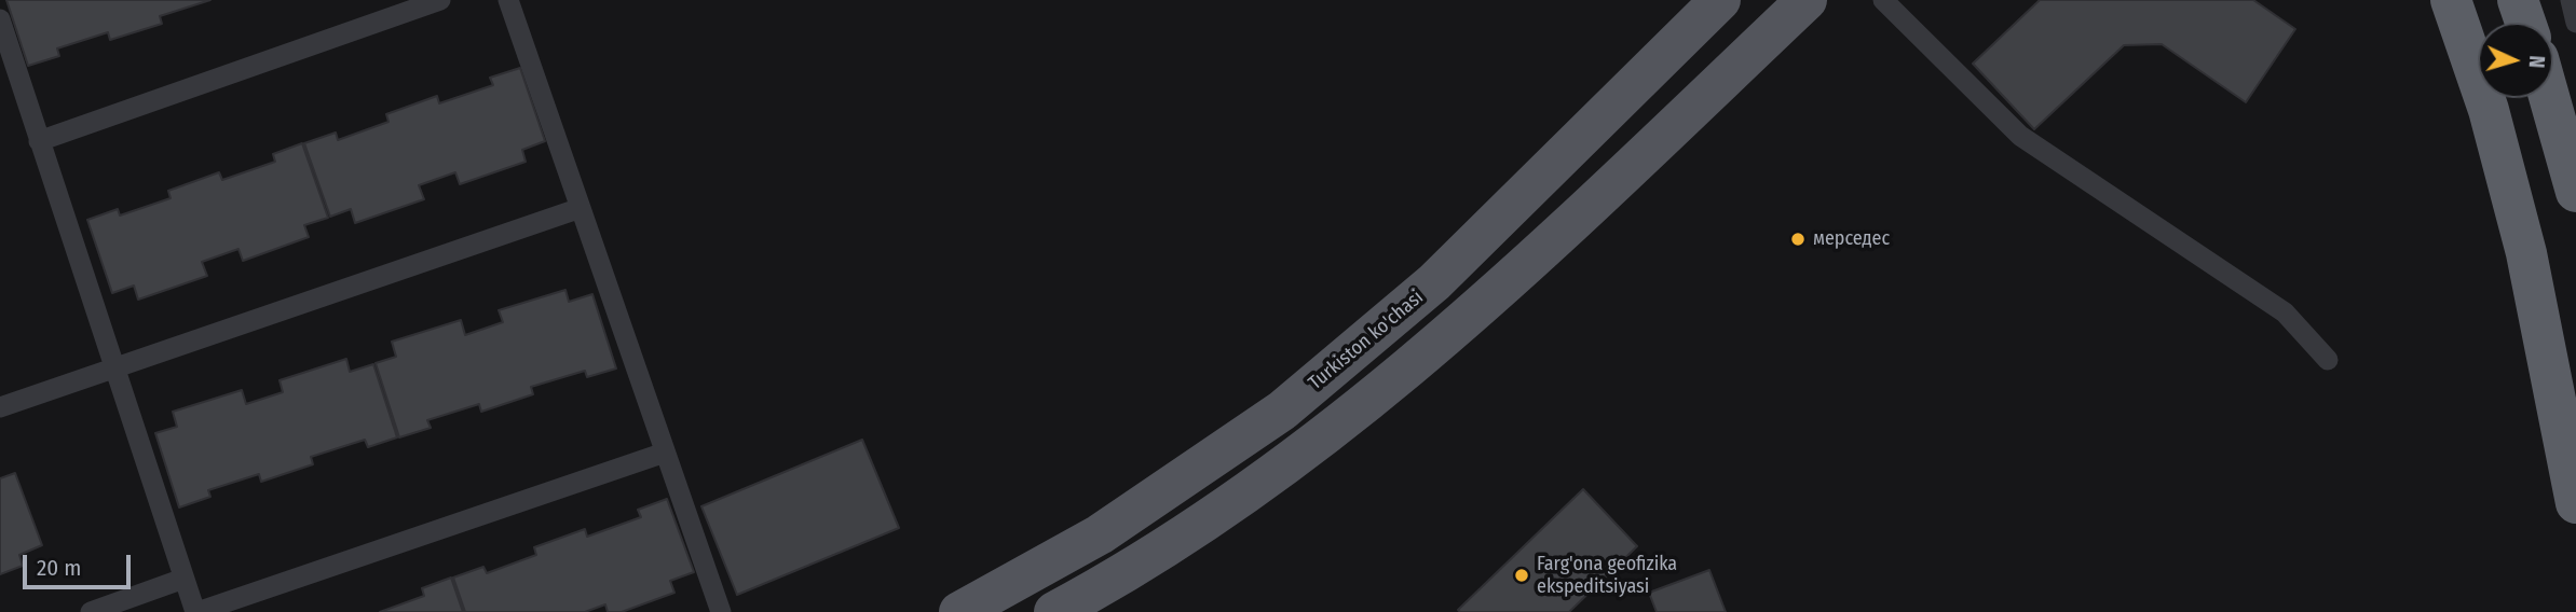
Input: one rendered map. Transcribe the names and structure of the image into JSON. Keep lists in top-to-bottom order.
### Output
{
  "streets": {
    "main road": ["Turkiston ko'chasi"]
  },
  "places": ["мерседес", "Farg'ona geofizika ekspeditsiyasi"],
  "scale_bar": "20 m",
  "north": "right"
}
